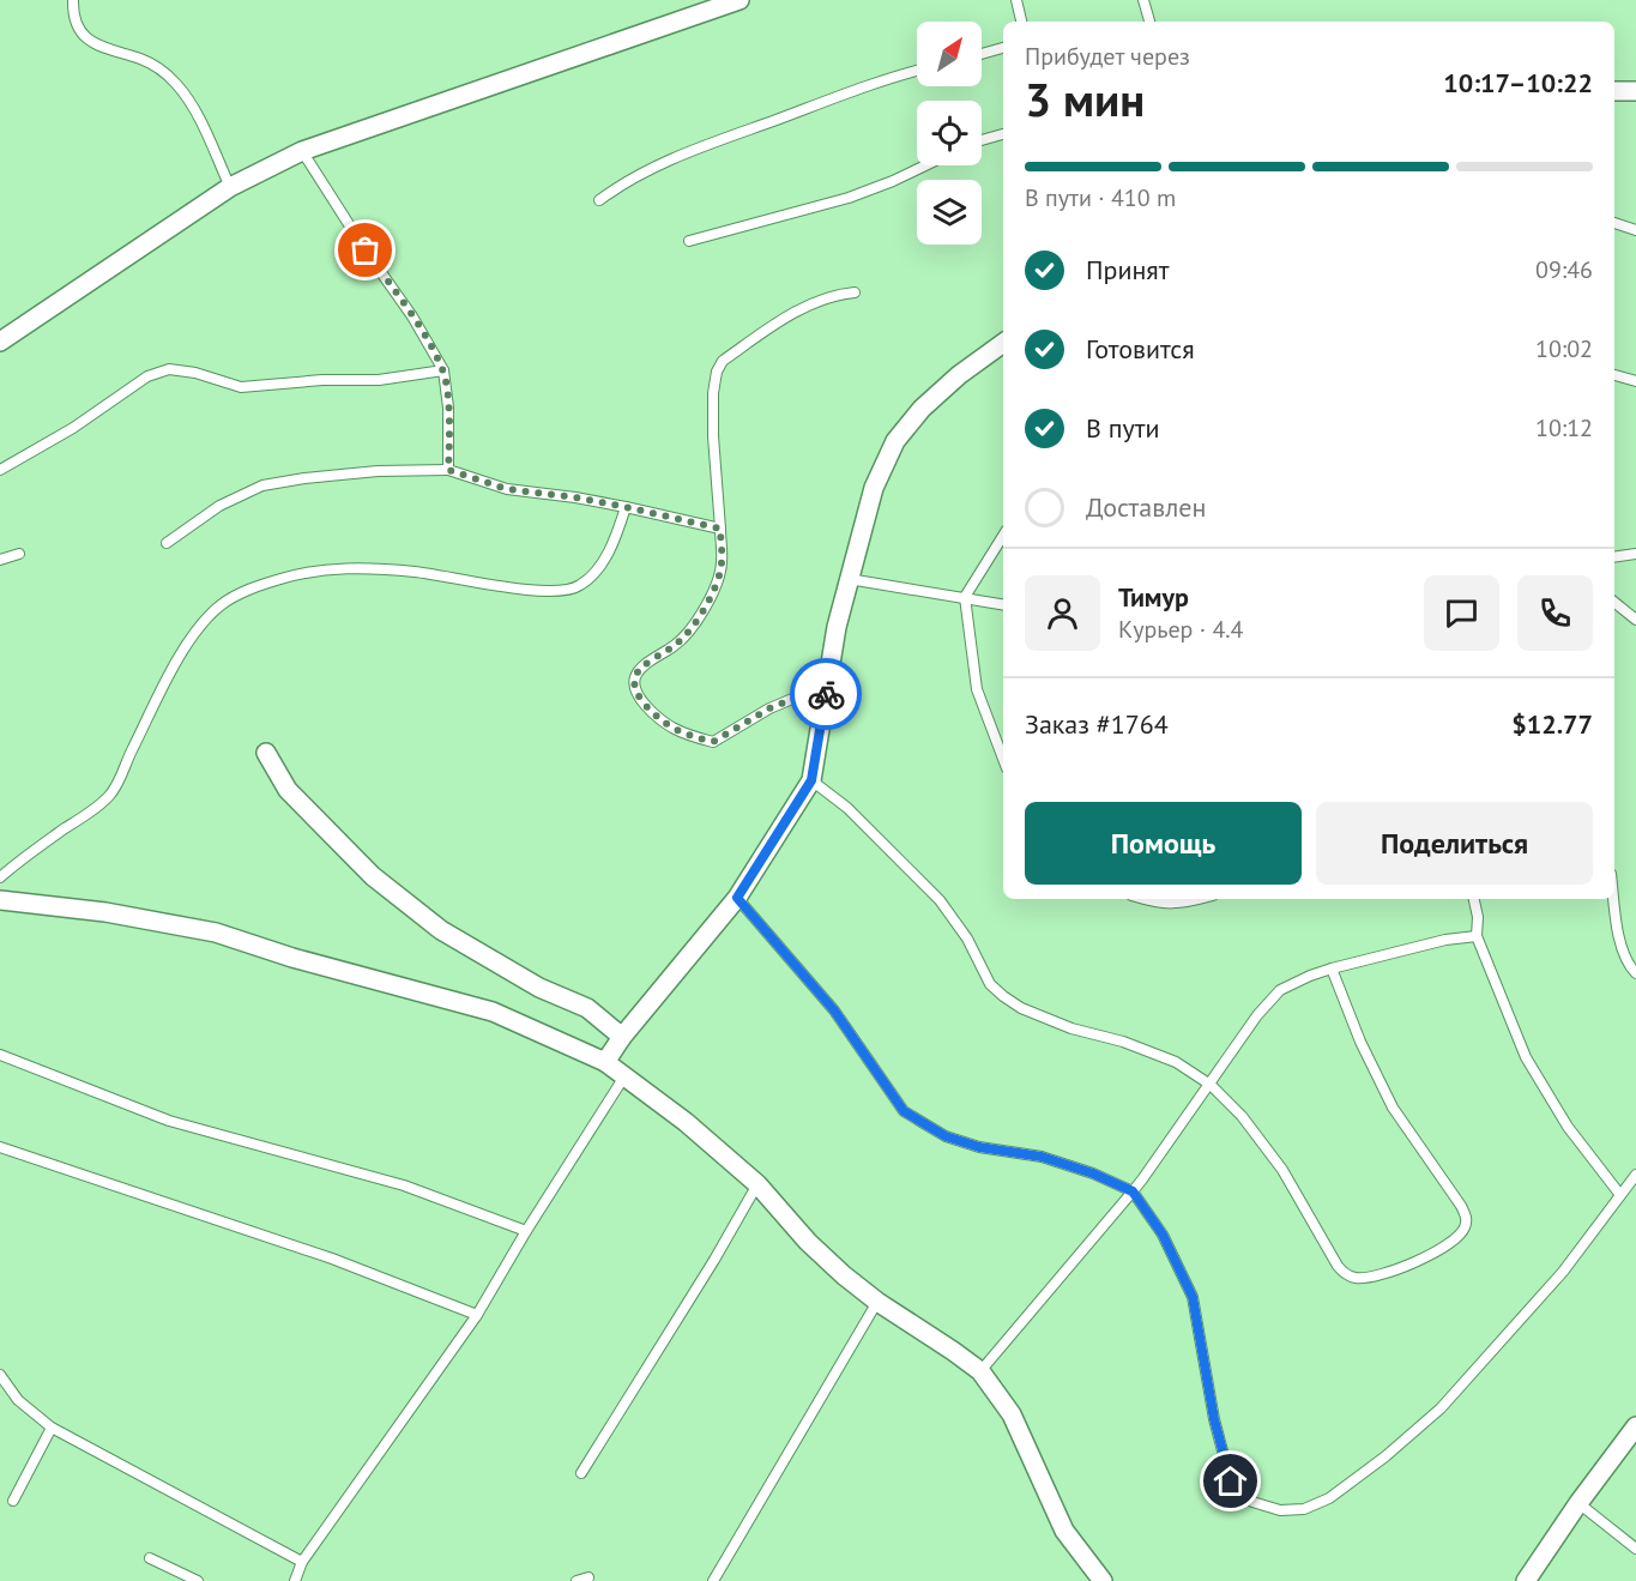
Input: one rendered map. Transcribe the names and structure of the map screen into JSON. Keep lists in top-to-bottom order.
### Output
{
  "north": "top right",
  "page": {
    "heading": ["3 мин", "Прибудет через", "10:17–10:22"],
    "panel": [
      "Тимур",
      "Курьер · 4.4",
      "Заказ #1764",
      "$12.77"
    ],
    "bar": "В пути · 410 m",
    "list": [
      ["Принят", "09:46"],
      ["Готовится", "10:02"],
      ["В пути", "10:12"],
      "Доставлен"
    ],
    "buttons": ["Помощь", "Поделиться"]
  }
}
